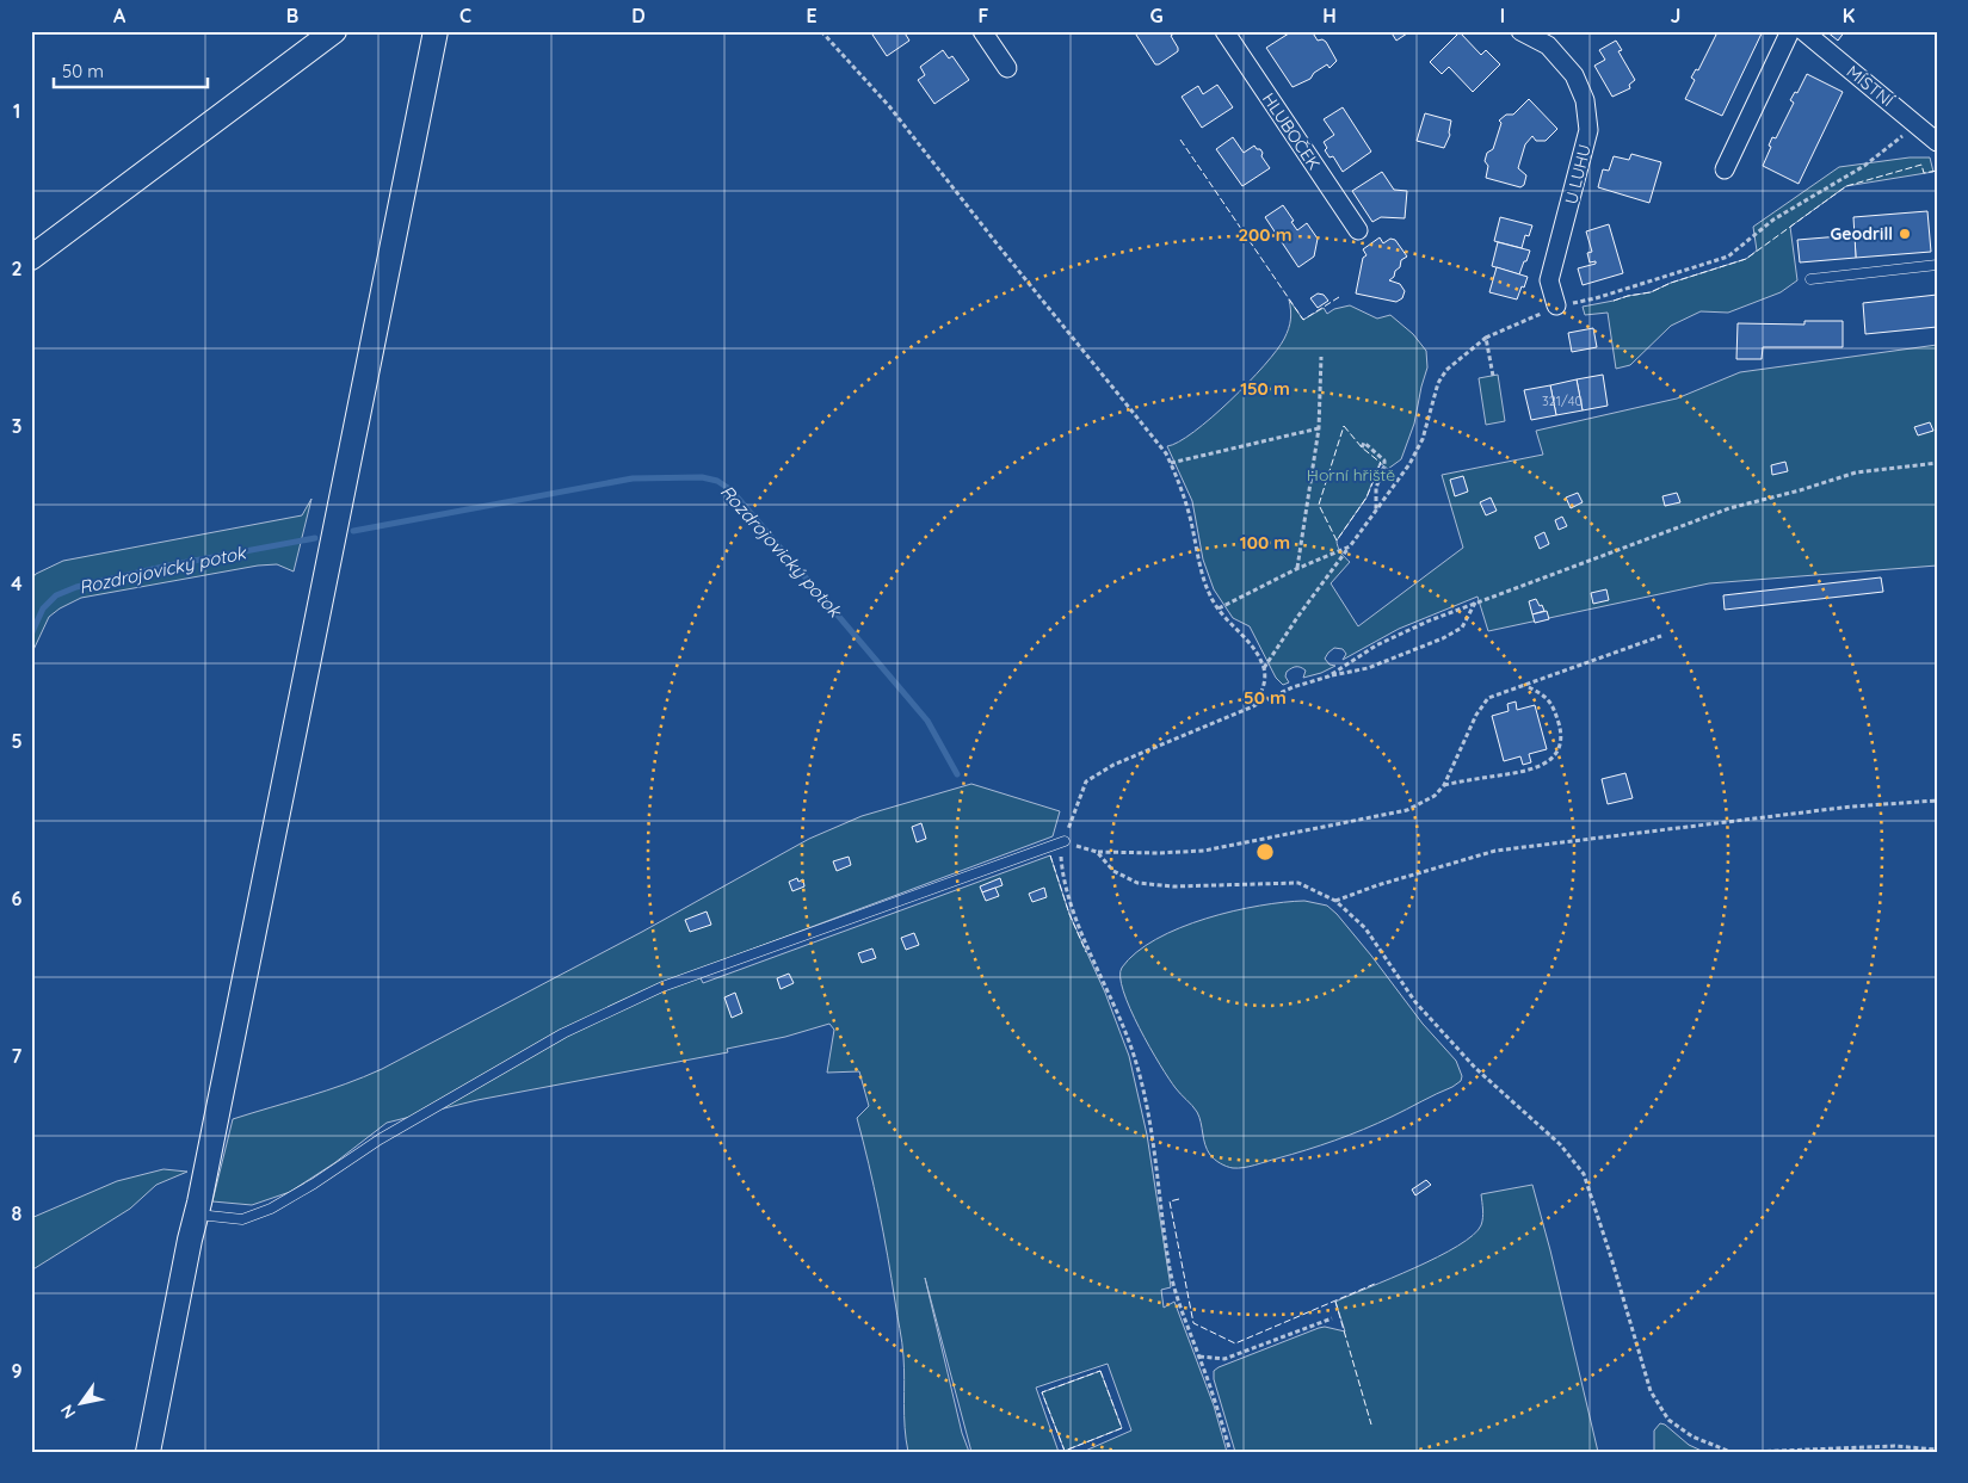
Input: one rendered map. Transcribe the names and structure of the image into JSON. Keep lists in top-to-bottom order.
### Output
{
  "streets": {
    "street": ["MÍSTNÍ", "HLUBOČEK", "U LUHU"]
  },
  "water": ["Rozdrojovický potok"],
  "parks": ["Horní hřiště"],
  "places": ["Geodrill"],
  "house_numbers": ["321/40"],
  "scale_bar": "50 m",
  "north": "bottom left",
  "grid": {
    "columns": [
      "A",
      "B",
      "C",
      "D",
      "E",
      "F",
      "G",
      "H",
      "I",
      "J",
      "K"
    ],
    "rows": [
      "1",
      "2",
      "3",
      "4",
      "5",
      "6",
      "7",
      "8",
      "9"
    ]
  },
  "rings": [
    "200 m",
    "150 m",
    "100 m",
    "50 m"
  ]
}
